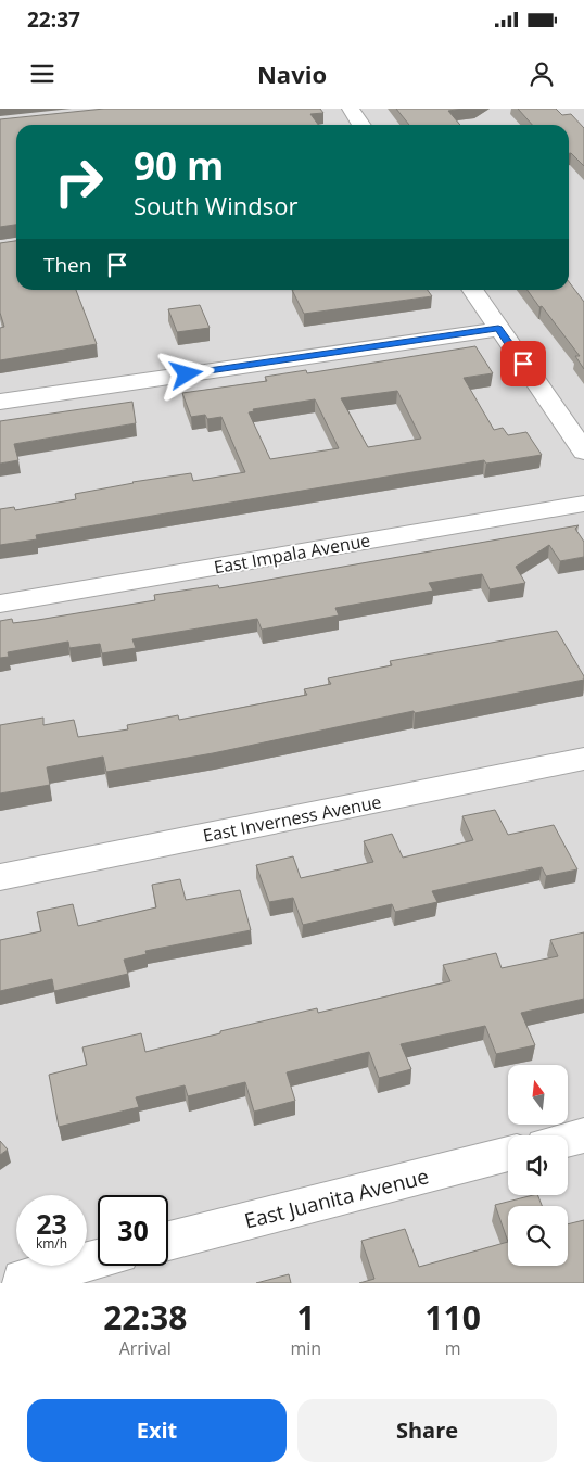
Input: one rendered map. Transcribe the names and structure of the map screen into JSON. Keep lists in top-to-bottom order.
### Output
{
  "streets": {
    "street": ["East Impala Avenue", "East Inverness Avenue", "East Juanita Avenue"]
  },
  "north": "top",
  "page": {
    "status": "22:37",
    "header": "Navio",
    "turn": ["90 m", "South Windsor"],
    "then": "Then",
    "speed": "23 km/h",
    "limit": "30",
    "eta": [
      "22:38",
      "Arrival",
      "1",
      "min",
      "110",
      "m"
    ],
    "buttons": ["Exit", "Share"]
  }
}
